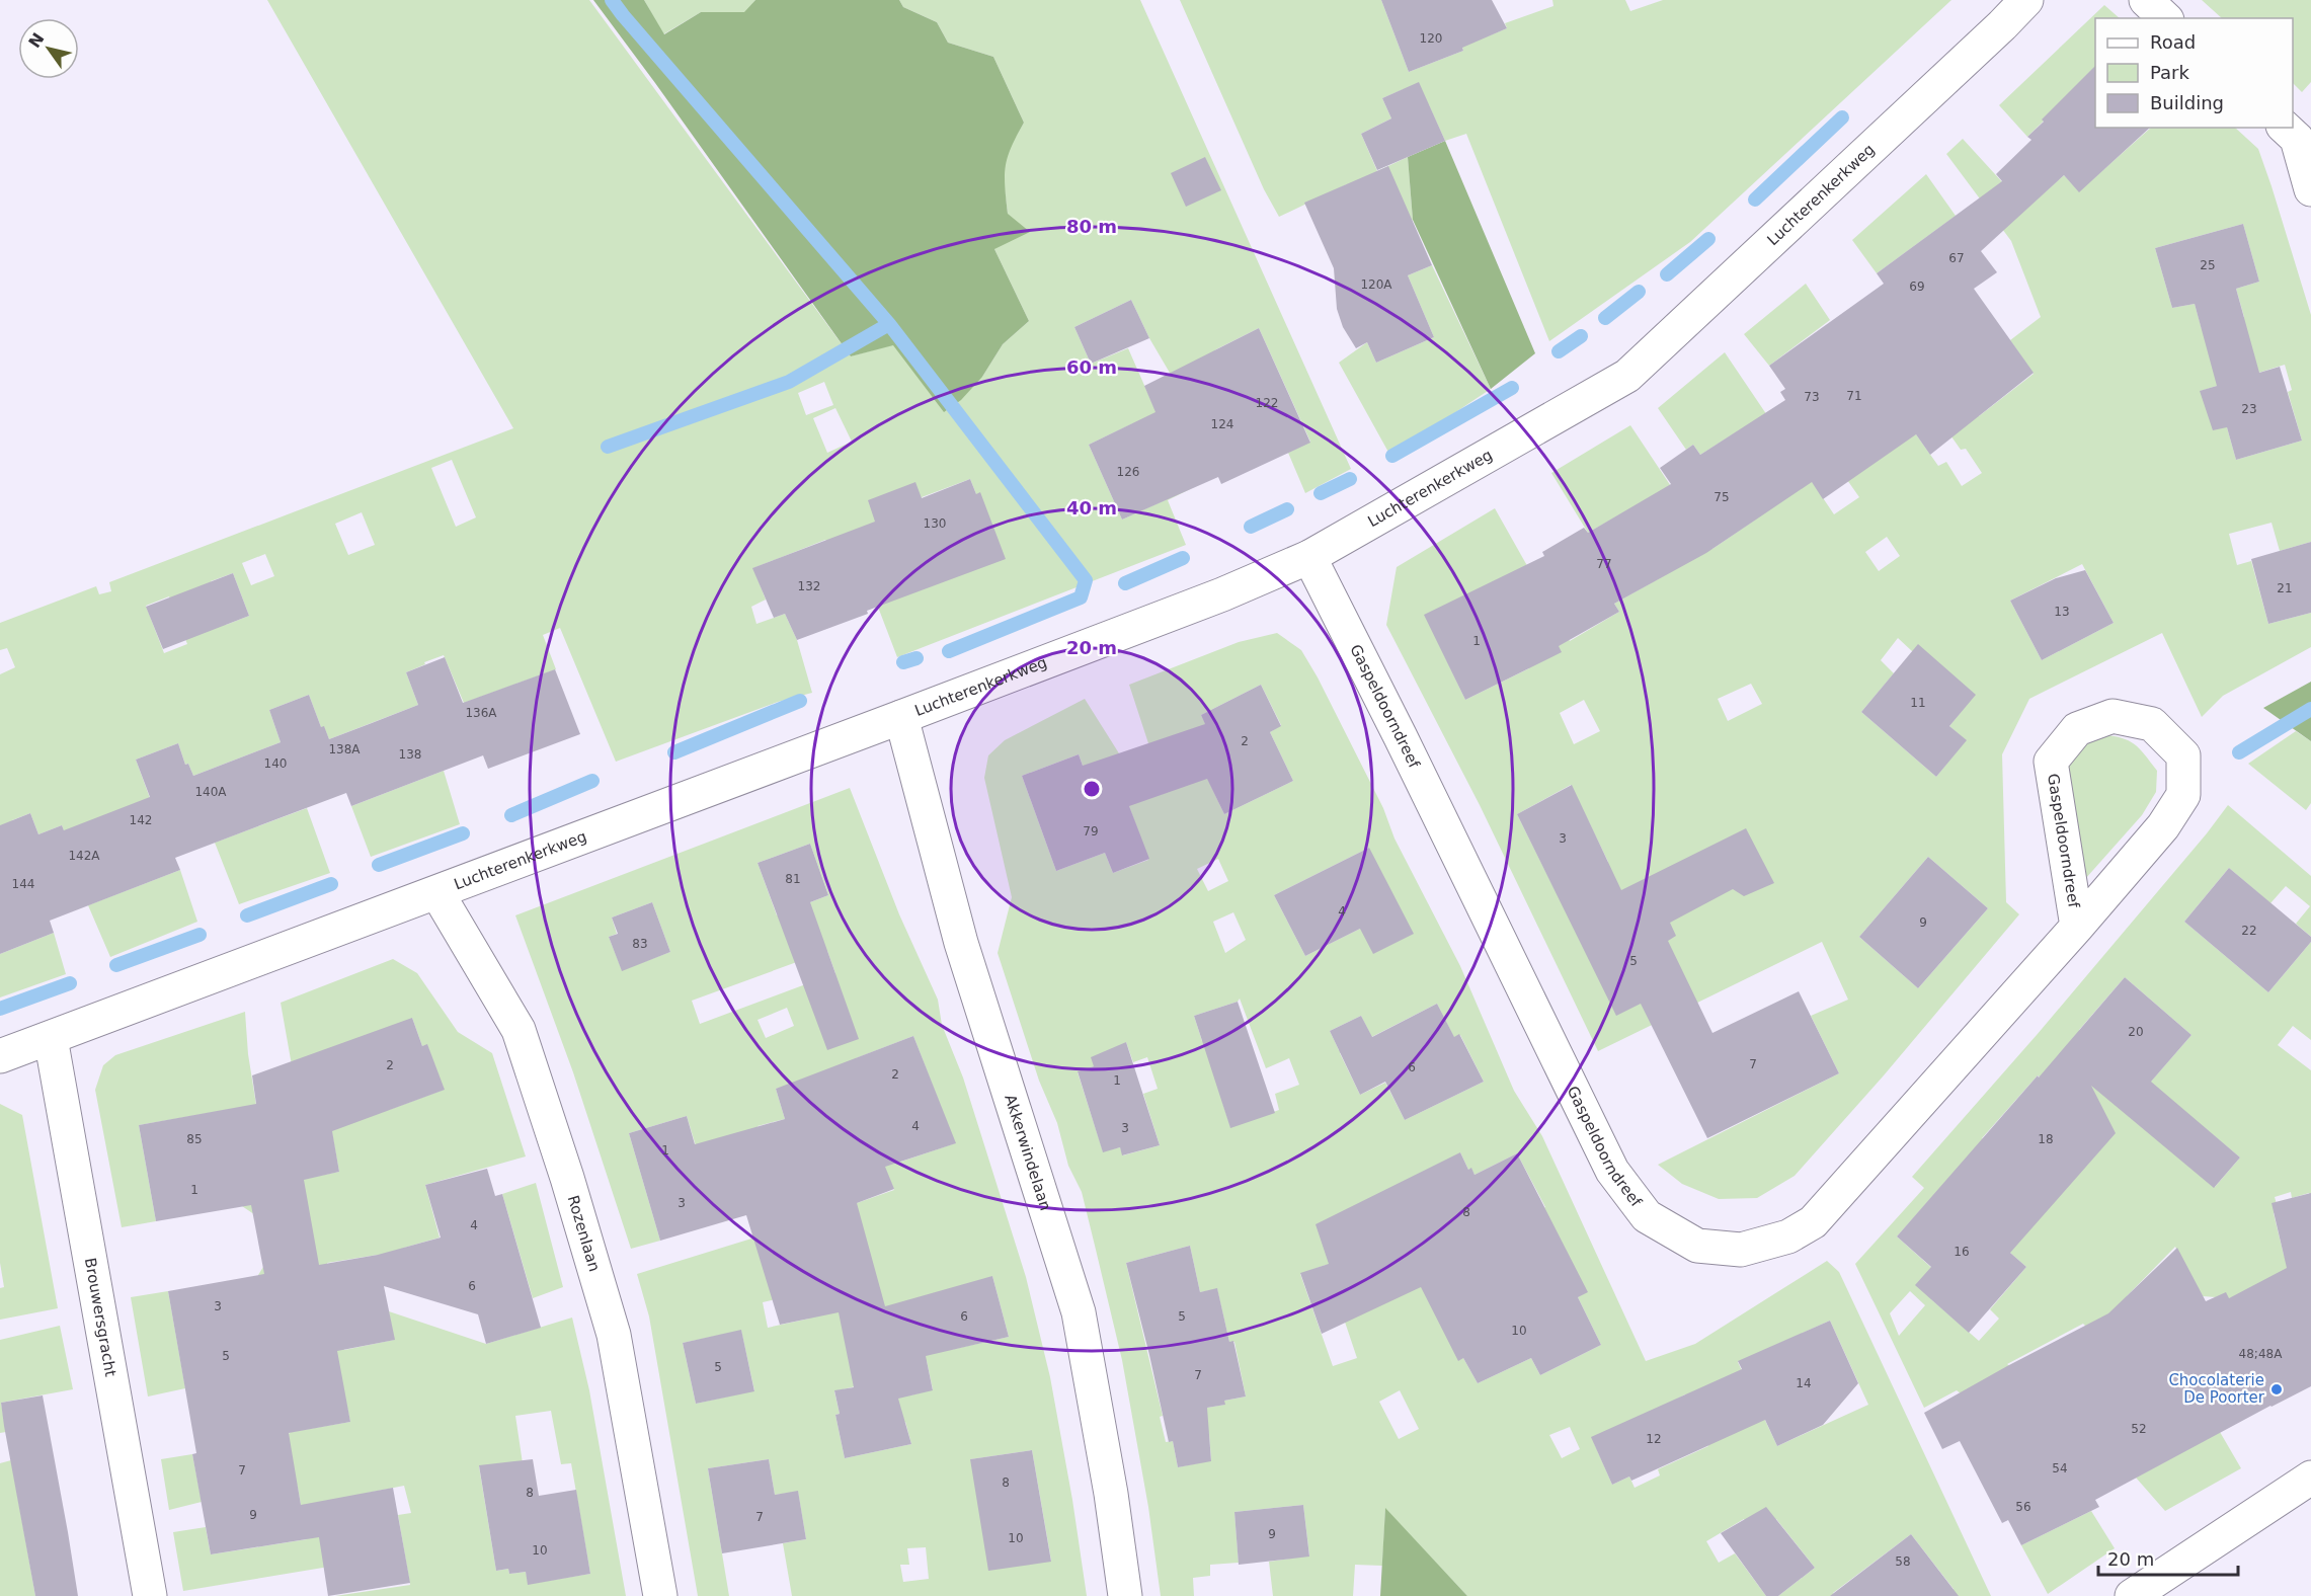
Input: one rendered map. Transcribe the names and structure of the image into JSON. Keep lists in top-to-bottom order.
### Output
{
  "streets": {
    "street": [
      "Luchterenkerkweg",
      "Gaspeldoorndreef",
      "Akkerwindelaan",
      "Rozenlaan",
      "Brouwersgracht"
    ]
  },
  "crossings": [
    ["Luchterenkerkweg", "Gaspeldoorndreef"],
    ["Luchterenkerkweg", "Akkerwindelaan"],
    ["Luchterenkerkweg", "Rozenlaan"],
    ["Luchterenkerkweg", "Brouwersgracht"]
  ],
  "places": ["Chocolaterie De Poorter"],
  "house_numbers": [
    "120",
    "67",
    "25",
    "120A",
    "69",
    "71",
    "73",
    "122",
    "23",
    "124",
    "126",
    "75",
    "130",
    "77",
    "132",
    "21",
    "13",
    "1",
    "11",
    "136A",
    "2",
    "138A",
    "138",
    "140",
    "140A",
    "142",
    "79",
    "3",
    "142A",
    "81",
    "144",
    "4",
    "9",
    "22",
    "83",
    "5",
    "20",
    "7",
    "2",
    "6",
    "2",
    "1",
    "4",
    "3",
    "85",
    "18",
    "1",
    "1",
    "3",
    "8",
    "4",
    "16",
    "6",
    "3",
    "6",
    "5",
    "10",
    "48;48A",
    "5",
    "5",
    "7",
    "14",
    "52",
    "12",
    "54",
    "7",
    "8",
    "8",
    "56",
    "9",
    "7",
    "9",
    "10",
    "10",
    "58"
  ],
  "legend": ["Road", "Park", "Building"],
  "scale_bar": "20 m",
  "north": "top left",
  "rings": [
    "80 m",
    "60 m",
    "40 m",
    "20 m"
  ]
}
